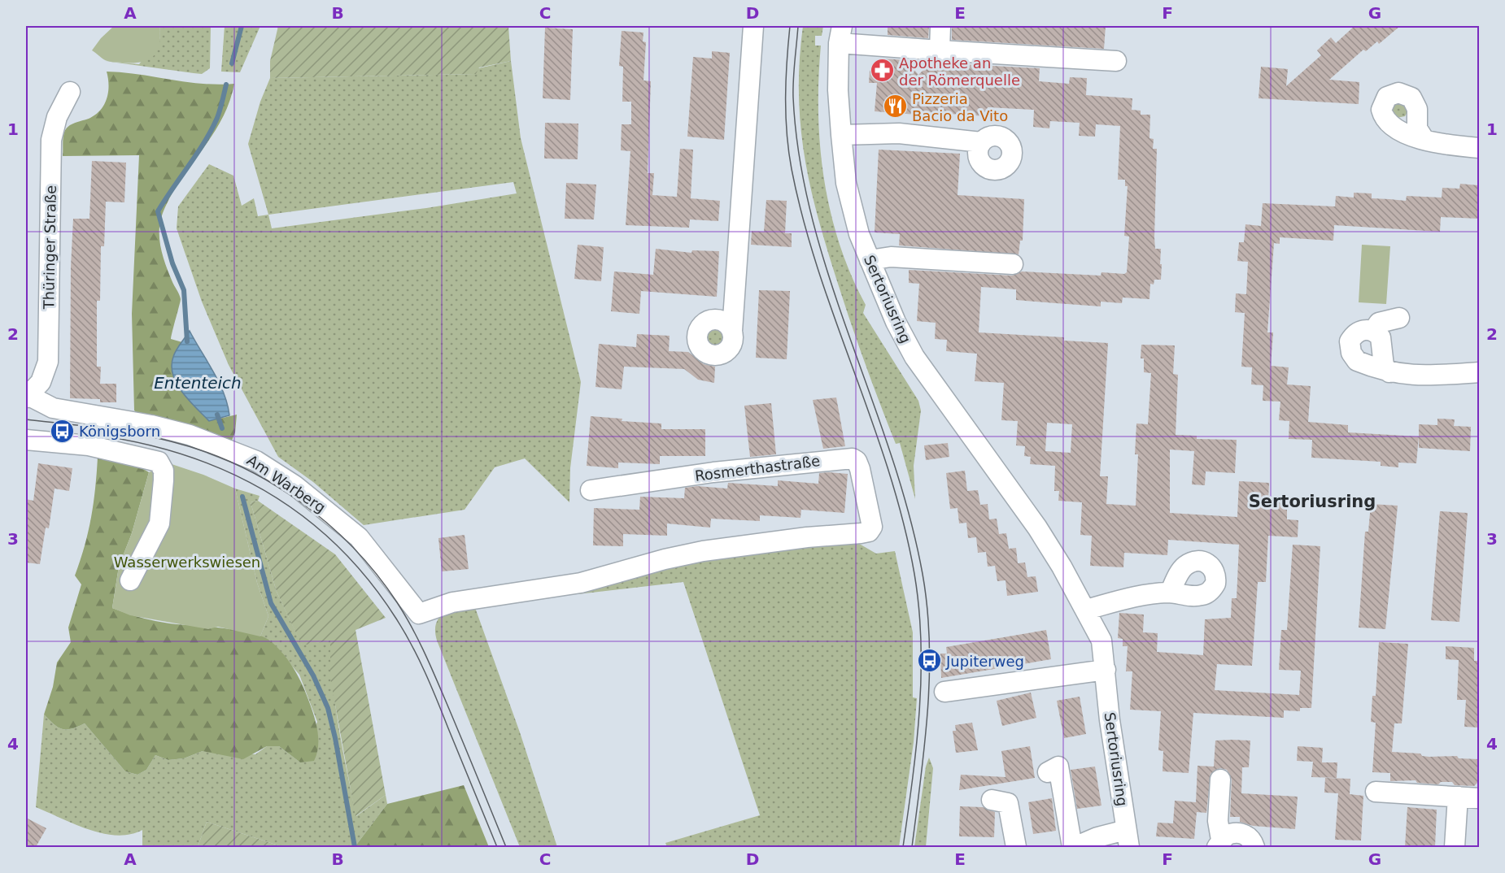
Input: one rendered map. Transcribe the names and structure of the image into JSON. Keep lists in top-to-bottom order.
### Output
{
  "streets": {
    "street": [
      "Thüringer Straße",
      "Sertoriusring",
      "Rosmerthastraße",
      "Am Warberg"
    ]
  },
  "crossings": [
    ["Thüringer Straße", "Am Warberg"],
    ["Rosmerthastraße", "Am Warberg"]
  ],
  "districts": ["Sertoriusring"],
  "water": ["Ententeich"],
  "parks": ["Wasserwerkswiesen"],
  "places": {
    "pharmacy": ["Apotheke an der Römerquelle"],
    "restaurant": ["Pizzeria Bacio da Vito"],
    "bus stop": ["Königsborn", "Jupiterweg"]
  },
  "grid": {
    "columns": [
      "A",
      "B",
      "C",
      "D",
      "E",
      "F",
      "G"
    ],
    "rows": [
      "1",
      "2",
      "3",
      "4"
    ]
  }
}
